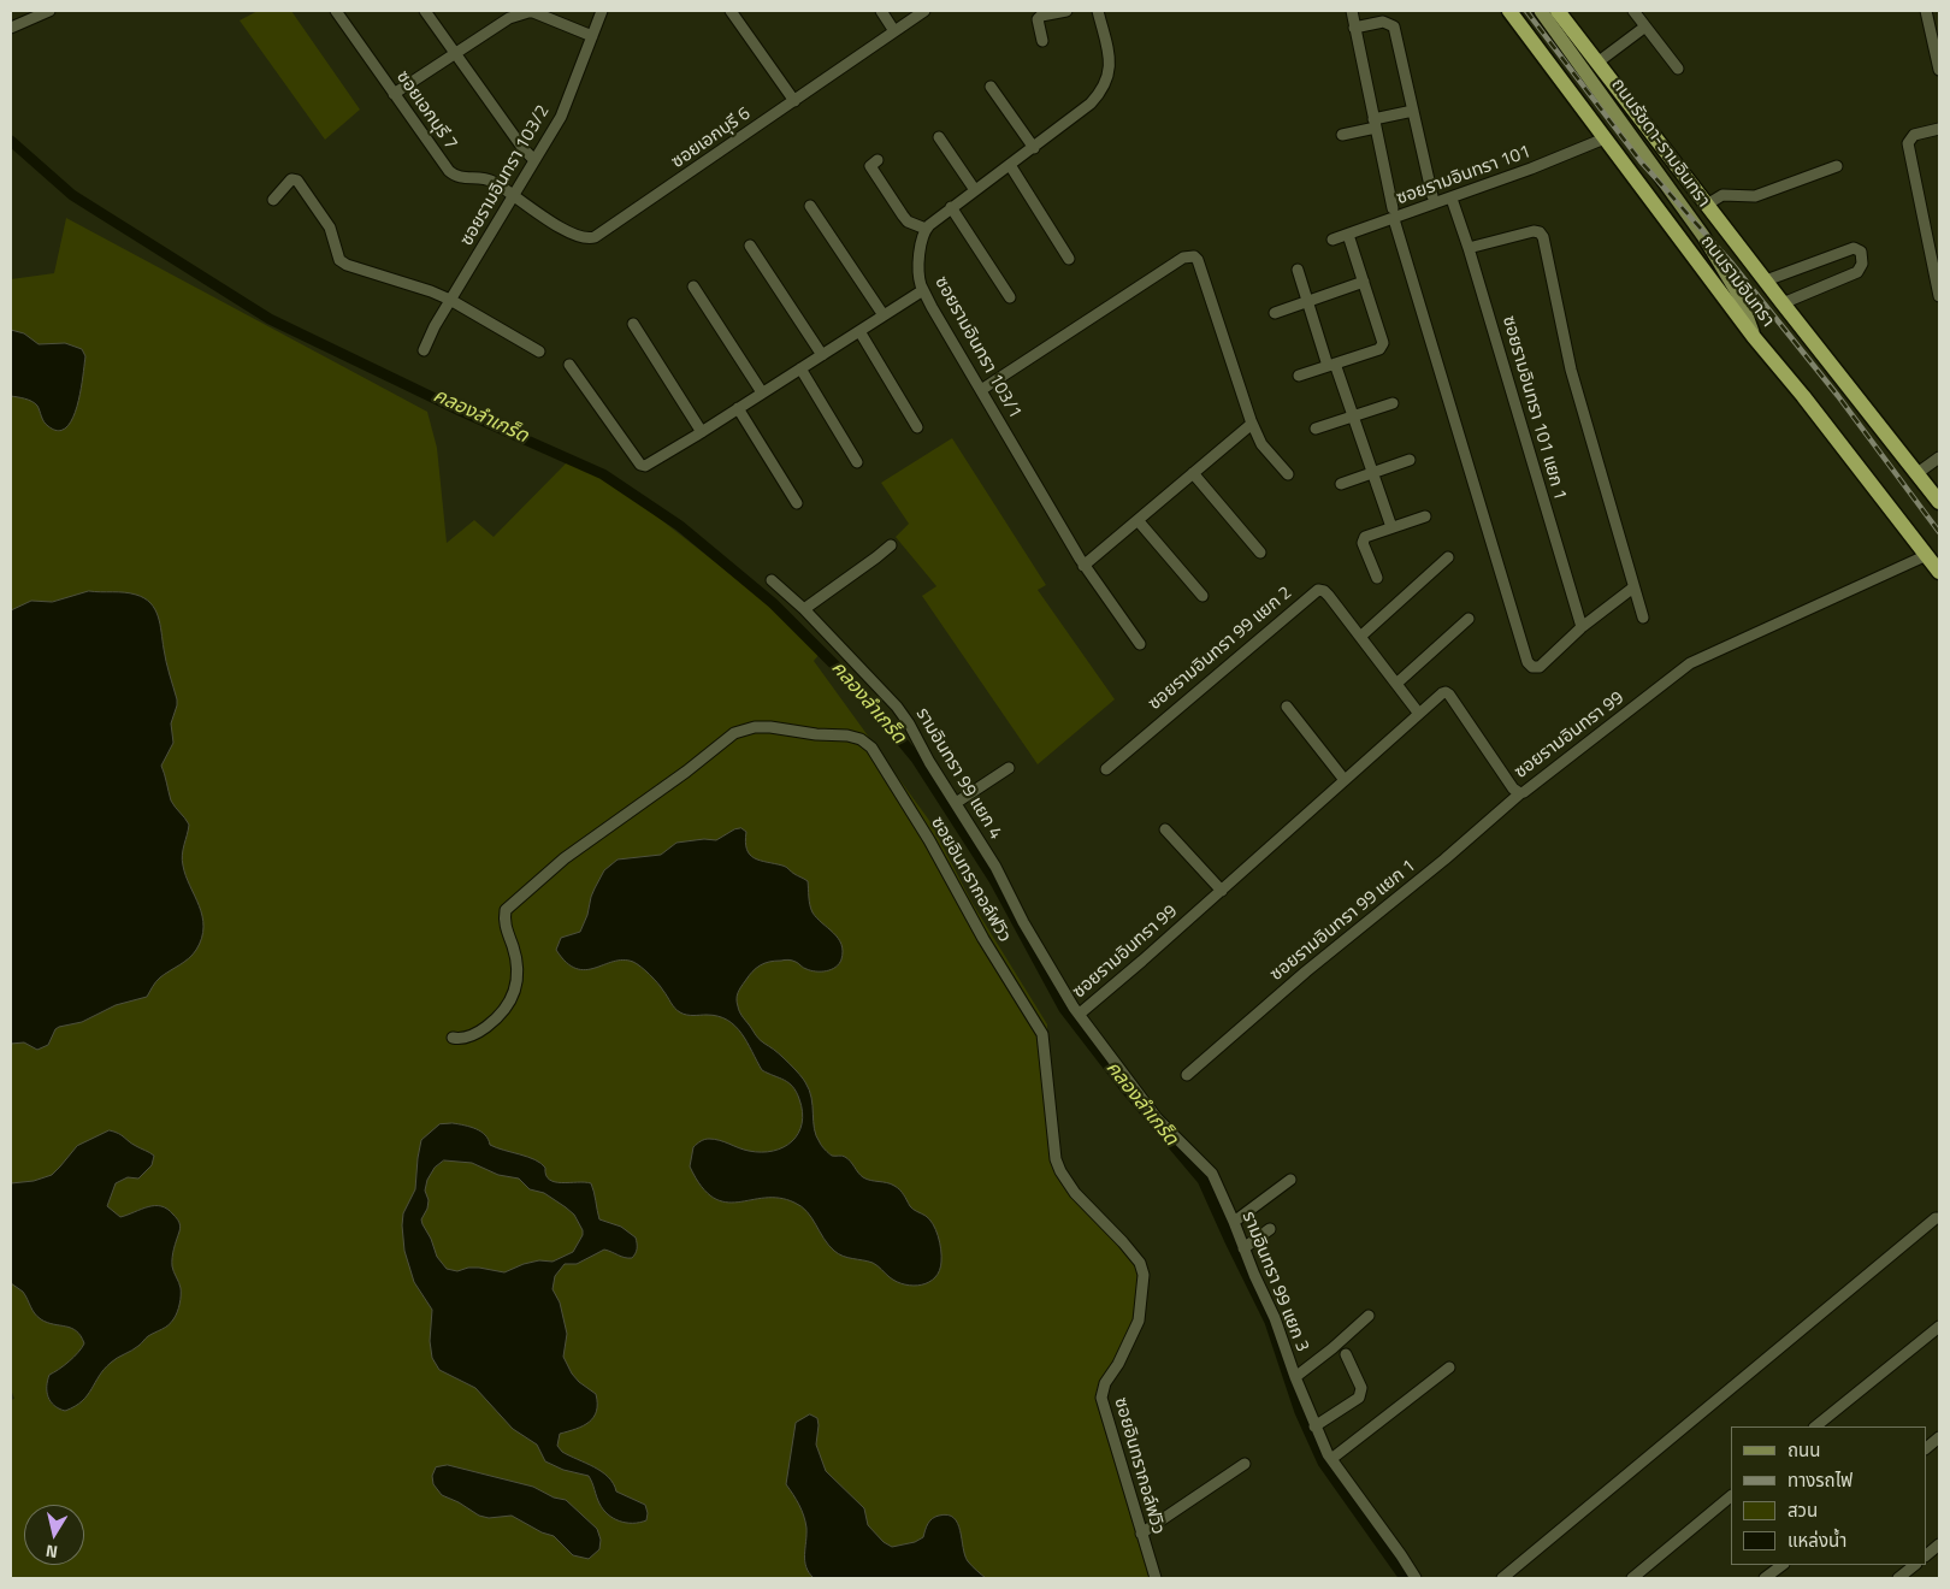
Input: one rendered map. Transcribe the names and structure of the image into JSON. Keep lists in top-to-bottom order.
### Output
{
  "streets": {
    "highway": ["ถนนรามอินทรา"],
    "main road": ["ถนนรัชดา-รามอินทรา"],
    "street": [
      "ซอยเอกบุรี 7",
      "ซอยเอกบุรี 6",
      "ซอยรามอินทรา 103/2",
      "ซอยรามอินทรา 101",
      "ซอยรามอินทรา 103/1",
      "ซอยรามอินทรา 101 แยก 1",
      "ซอยรามอินทรา 99 แยก 2",
      "ซอยรามอินทรา 99",
      "รามอินทรา 99 แยก 4",
      "ซอยอินทรากอล์ฟวิว",
      "ซอยรามอินทรา 99 แยก 1",
      "รามอินทรา 99 แยก 3"
    ]
  },
  "crossings": [
    ["ซอยเอกบุรี 7", "ซอยเอกบุรี 6"],
    ["ซอยเอกบุรี 7", "ซอยรามอินทรา 103/2"],
    ["ซอยเอกบุรี 6", "ซอยรามอินทรา 103/2"],
    ["ถนนรัชดา-รามอินทรา", "ถนนรามอินทรา"],
    ["ซอยรามอินทรา 101", "ถนนรามอินทรา"],
    ["ซอยรามอินทรา 101", "ซอยรามอินทรา 101 แยก 1"],
    ["ถนนรามอินทรา", "ซอยรามอินทรา 99"],
    ["ซอยรามอินทรา 99 แยก 2", "ซอยรามอินทรา 99"],
    ["ซอยรามอินทรา 99", "รามอินทรา 99 แยก 4"],
    ["ซอยรามอินทรา 99", "ซอยรามอินทรา 99 แยก 1"],
    ["ซอยรามอินทรา 99", "รามอินทรา 99 แยก 3"],
    ["รามอินทรา 99 แยก 4", "รามอินทรา 99 แยก 3"]
  ],
  "water": ["คลองลำเกร็ด"],
  "legend": [
    "ถนน",
    "ทางรถไฟ",
    "สวน",
    "แหล่งน้ำ"
  ],
  "north": "bottom"
}
